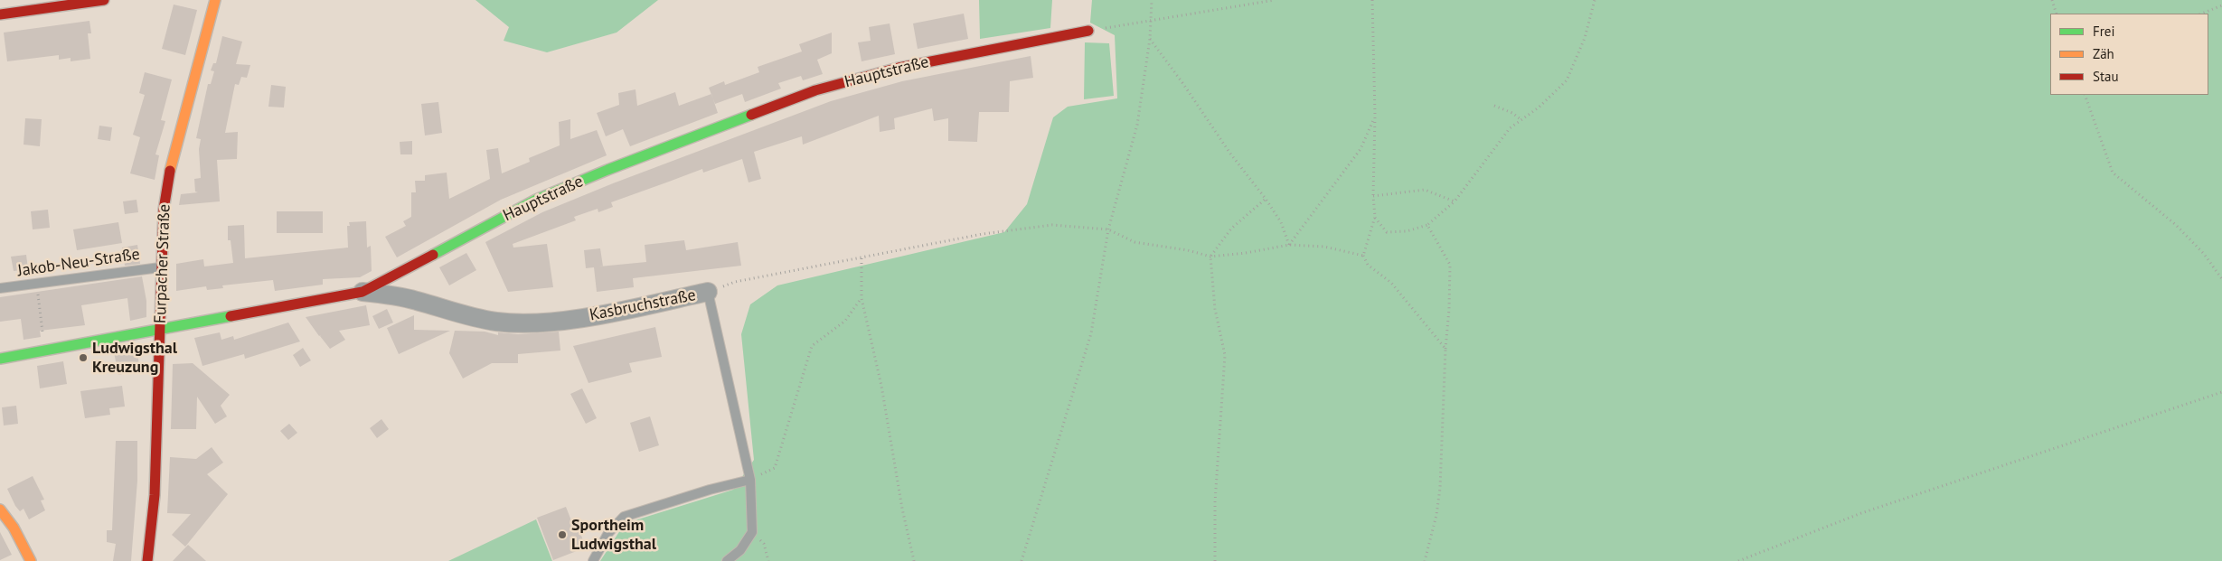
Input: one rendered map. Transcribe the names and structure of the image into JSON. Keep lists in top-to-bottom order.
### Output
{
  "streets": {
    "street": ["Hauptstraße", "Furpacher Straße", "Kasbruchstraße"],
    "lane": ["Jakob-Neu-Straße"]
  },
  "crossings": [
    ["Hauptstraße", "Furpacher Straße"],
    ["Hauptstraße", "Kasbruchstraße"],
    ["Jakob-Neu-Straße", "Furpacher Straße"]
  ],
  "places": ["Ludwigsthal Kreuzung", "Sportheim Ludwigsthal"],
  "legend": ["Frei", "Zäh", "Stau"]
}
